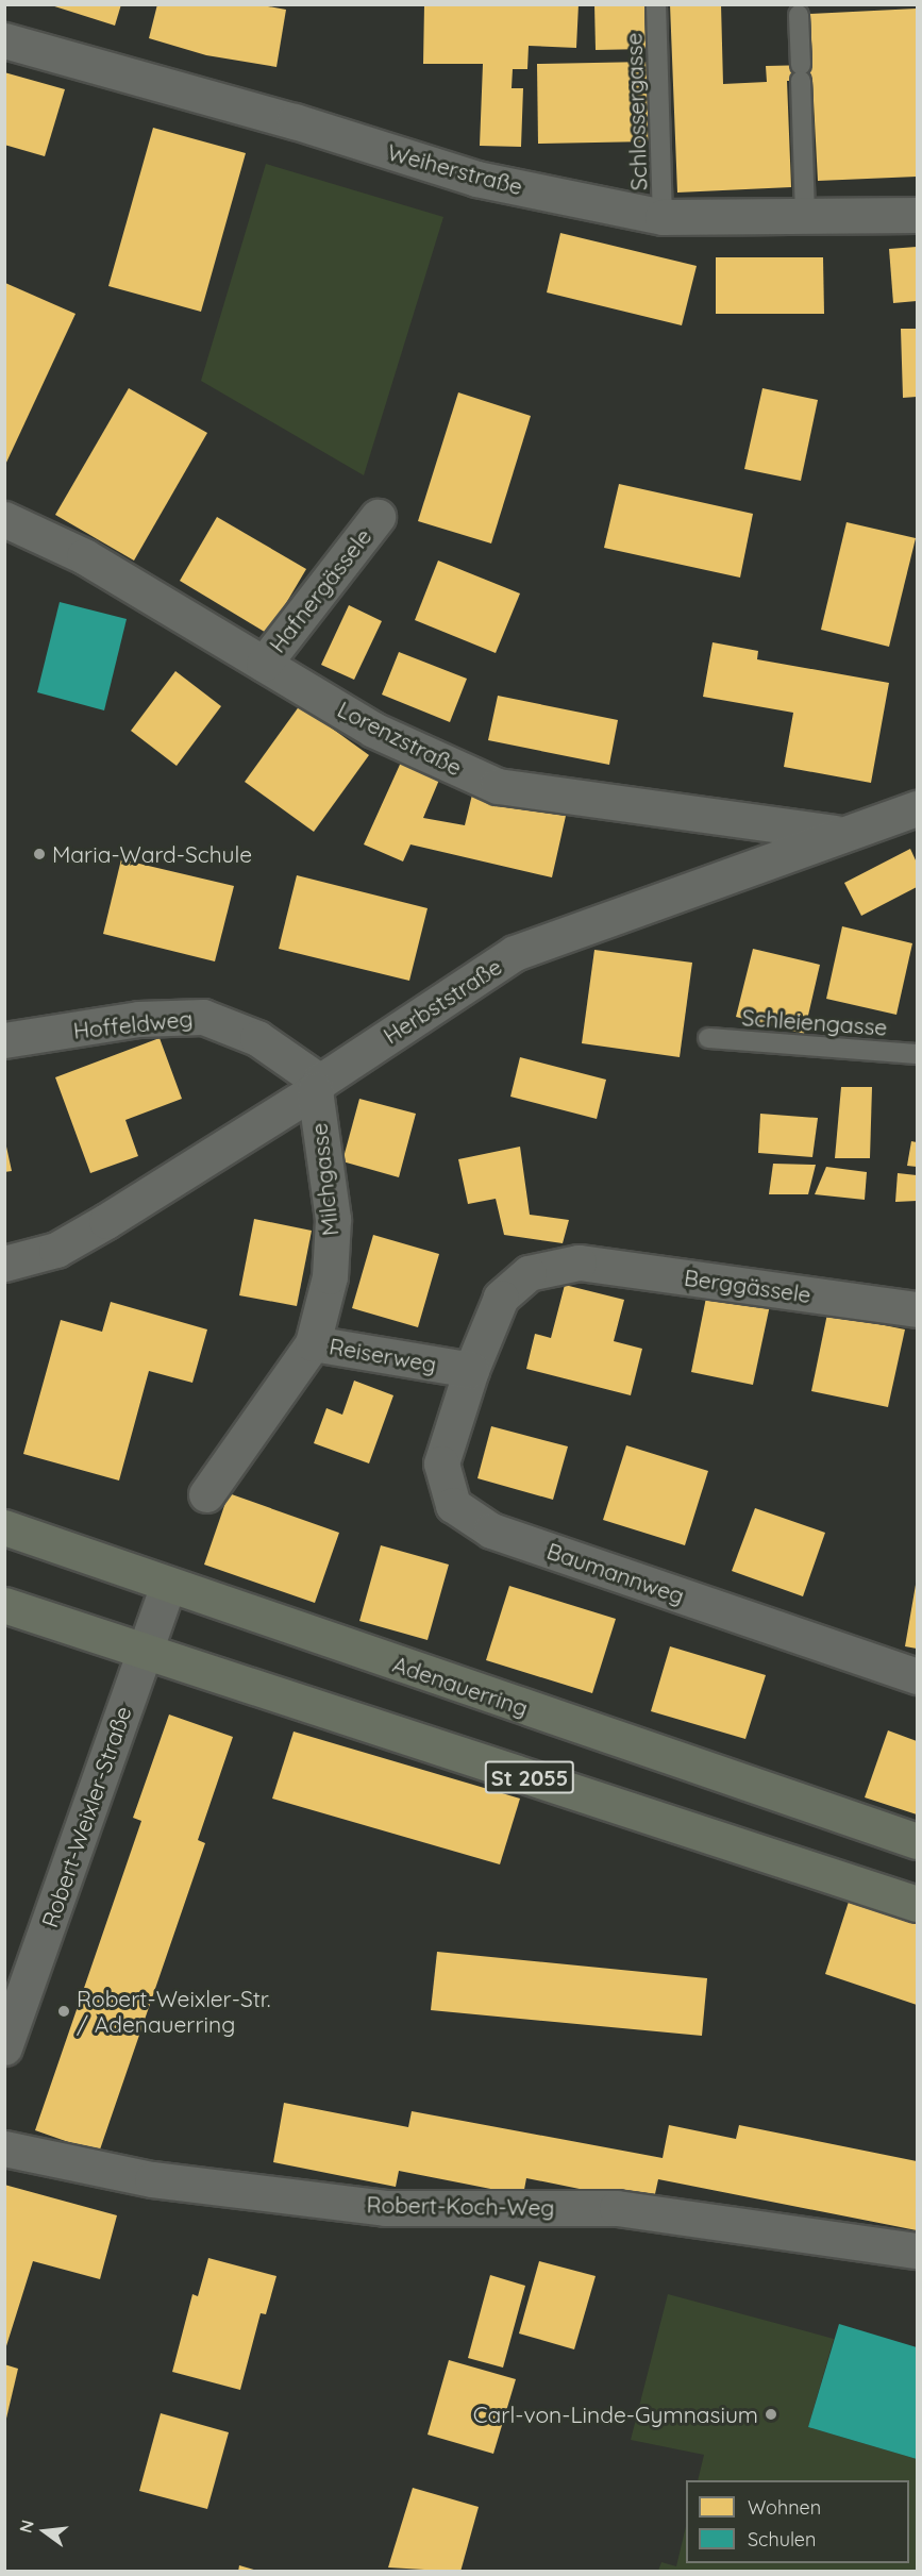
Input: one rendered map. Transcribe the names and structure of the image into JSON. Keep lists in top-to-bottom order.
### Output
{
  "streets": {
    "main road": ["Adenauerring", "St 2055"],
    "street": [
      "Weiherstraße",
      "Hafnergässele",
      "Lorenzstraße",
      "Herbststraße",
      "Hoffeldweg",
      "Milchgasse",
      "Berggässele",
      "Reiserweg",
      "Baumannweg",
      "Robert-Weixler-Straße",
      "Robert-Koch-Weg"
    ],
    "lane": ["Schlossergasse", "Schleiengasse"]
  },
  "crossings": [
    ["Schlossergasse", "Weiherstraße"],
    ["Hafnergässele", "Lorenzstraße"],
    ["Lorenzstraße", "Herbststraße"],
    ["Herbststraße", "Hoffeldweg"],
    ["Herbststraße", "Milchgasse"],
    ["Hoffeldweg", "Milchgasse"],
    ["Milchgasse", "Reiserweg"],
    ["Berggässele", "Reiserweg"],
    ["Berggässele", "Baumannweg"],
    ["Reiserweg", "Baumannweg"],
    ["Adenauerring", "Robert-Weixler-Straße"],
    ["St 2055", "Robert-Weixler-Straße"]
  ],
  "places": ["Maria-Ward-Schule", "Robert-Weixler-Str. / Adenauerring", "Carl-von-Linde-Gymnasium"],
  "legend": ["Wohnen", "Schulen"],
  "north": "left"
}
